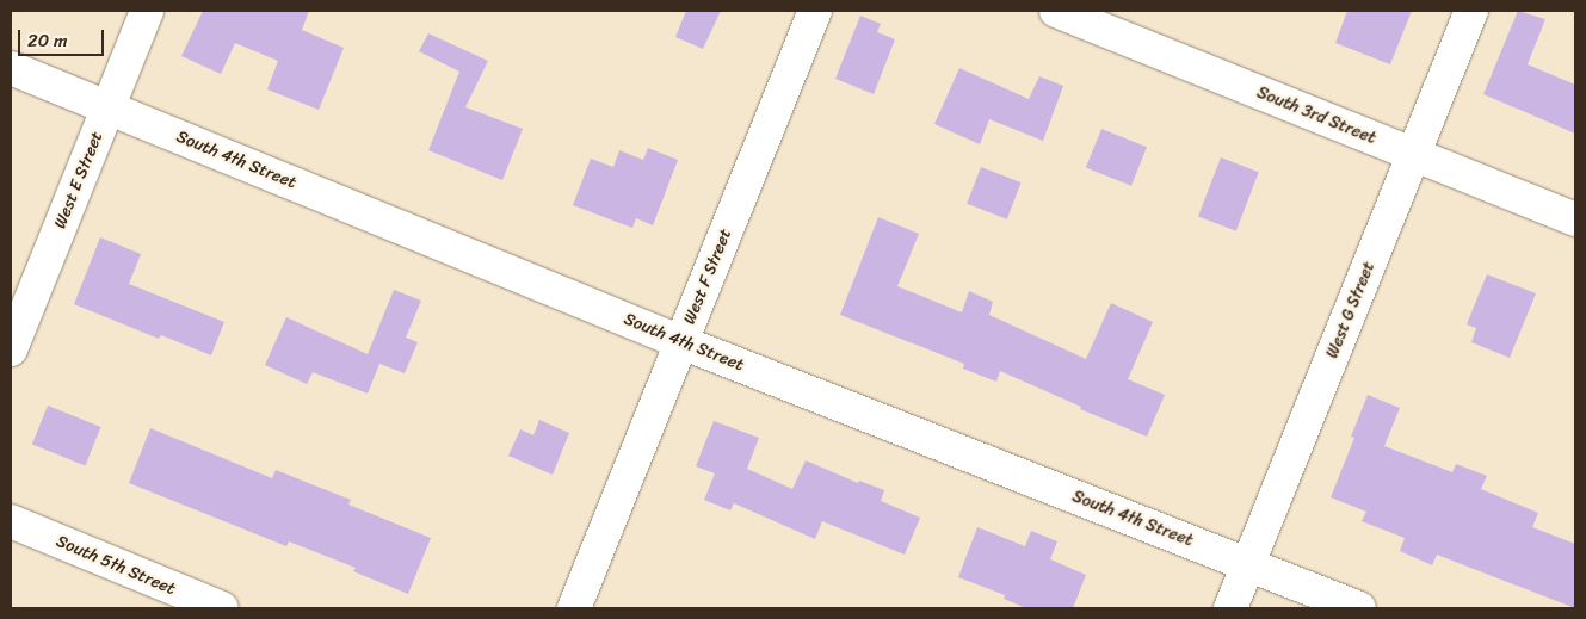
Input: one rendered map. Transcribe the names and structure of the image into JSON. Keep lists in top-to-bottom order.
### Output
{
  "streets": {
    "street": [
      "South 3rd Street",
      "South 4th Street",
      "West E Street",
      "West F Street",
      "West G Street",
      "South 5th Street"
    ]
  },
  "crossings": [
    ["South 3rd Street", "West G Street"],
    ["South 4th Street", "West E Street"],
    ["South 4th Street", "West F Street"],
    ["South 4th Street", "West G Street"]
  ],
  "scale_bar": "20 m"
}
